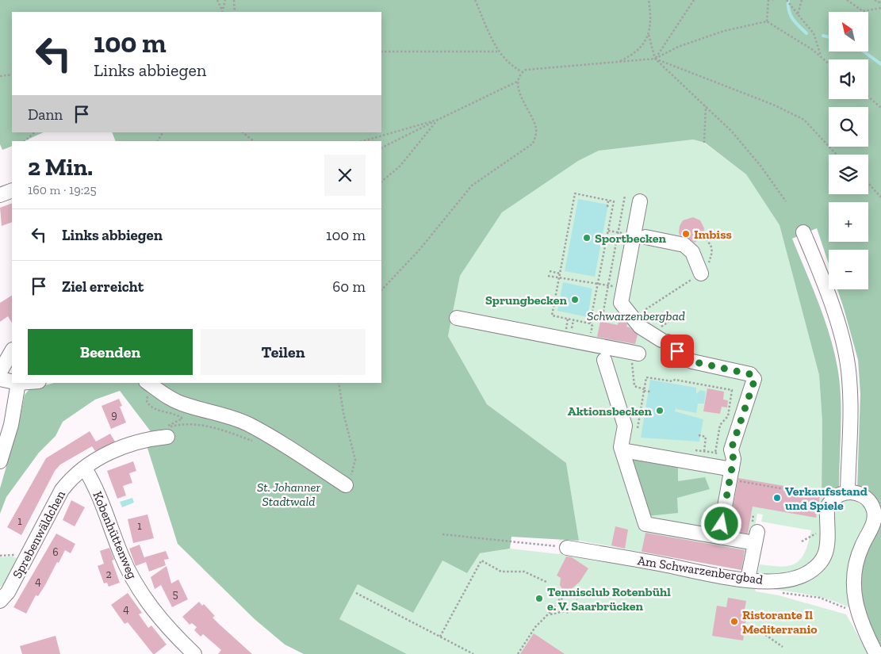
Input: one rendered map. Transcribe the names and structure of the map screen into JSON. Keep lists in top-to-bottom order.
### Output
{
  "streets": {
    "street": ["Sprebenwäldchen", "Kobenhüttenweg", "Am Schwarzenbergbad"]
  },
  "crossings": [
    ["Sprebenwäldchen", "Kobenhüttenweg"]
  ],
  "parks": ["Schwarzenbergbad", "St. Johanner Stadtwald"],
  "places": [
    "Imbiss",
    "Sportbecken",
    "Sprungbecken",
    "Aktionsbecken",
    "Verkaufsstand und Spiele",
    "Tennisclub Rotenbühl e. V. Saarbrücken",
    "Ristorante Il Mediterranio"
  ],
  "house_numbers": [
    "9",
    "1",
    "1",
    "6",
    "2",
    "4",
    "5",
    "4"
  ],
  "north": "top left",
  "page": {
    "map_buttons": ["+", "−"],
    "turn": ["100 m", "Links abbiegen"],
    "then": "Dann",
    "heading": ["2 Min.", "160 m · 19:25"],
    "list": [
      {
        "name": "Links abbiegen",
        "value": "100 m"
      },
      {
        "name": "Ziel erreicht",
        "value": "60 m"
      }
    ],
    "buttons": ["Beenden", "Teilen"]
  }
}
